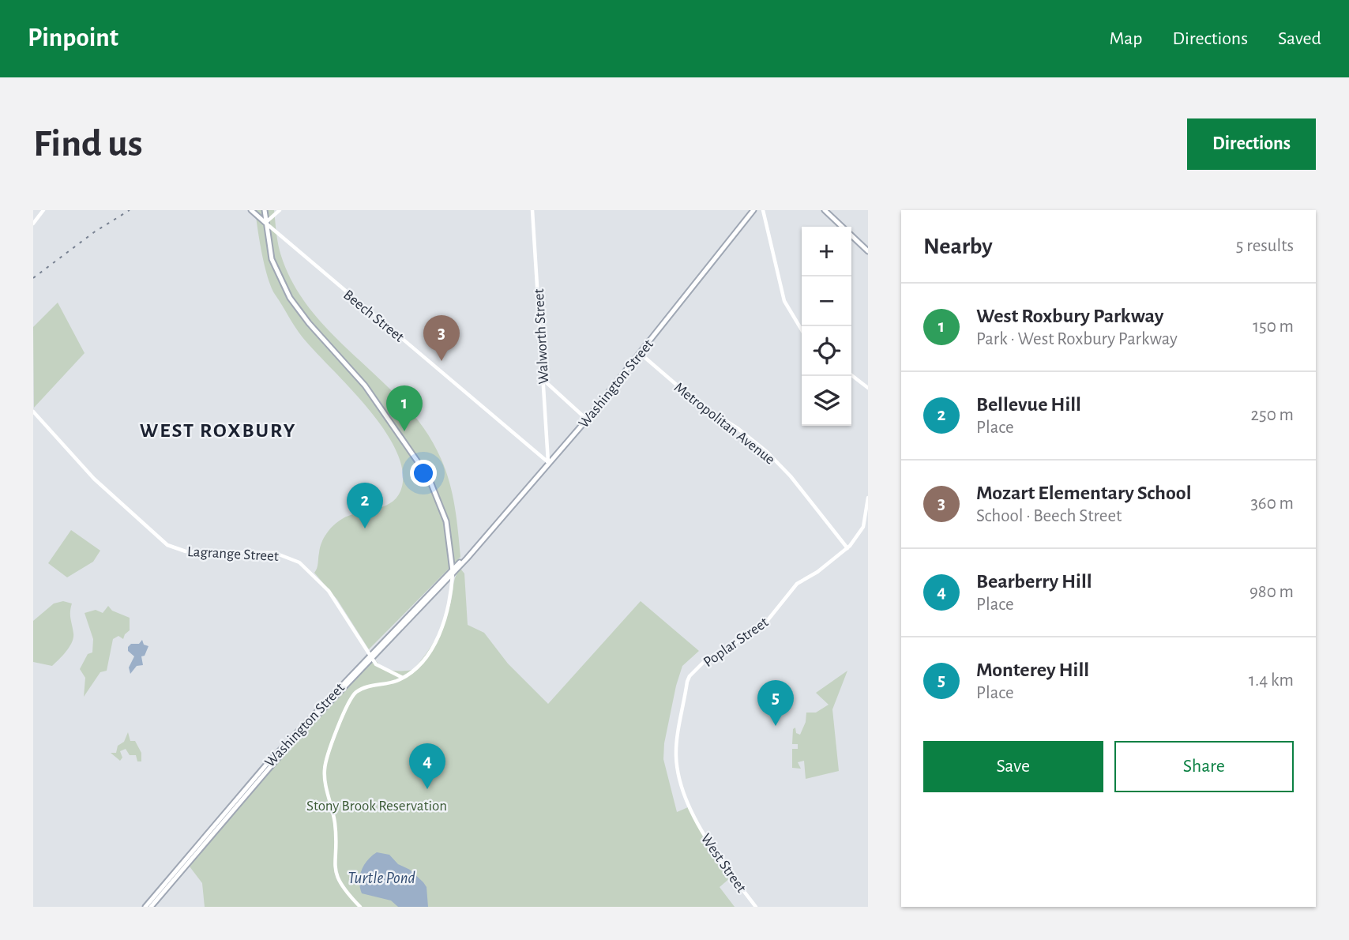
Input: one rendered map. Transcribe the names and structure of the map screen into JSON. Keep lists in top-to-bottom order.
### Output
{
  "streets": {
    "main road": ["Beech Street", "Washington Street"],
    "street": [
      "Walworth Street",
      "Metropolitan Avenue",
      "Lagrange Street",
      "Poplar Street",
      "West Street"
    ]
  },
  "crossings": [
    ["Beech Street", "Walworth Street"],
    ["Beech Street", "Washington Street"],
    ["Walworth Street", "Washington Street"],
    ["Washington Street", "Metropolitan Avenue"],
    ["Washington Street", "Lagrange Street"],
    ["Metropolitan Avenue", "Poplar Street"],
    ["Poplar Street", "West Street"]
  ],
  "districts": ["WEST ROXBURY"],
  "water": ["Turtle Pond"],
  "parks": ["Stony Brook Reservation"],
  "page": {
    "header": "Pinpoint",
    "nav": ["Map", "Directions", "Saved"],
    "buttons": [
      "Directions",
      ["Save", "Share"]
    ],
    "title": "Find us",
    "heading": ["Nearby", "5 results"],
    "map_buttons": ["+", "−"],
    "list": [
      {
        "mark": "1",
        "name": "West Roxbury Parkway",
        "note": "Park · West Roxbury Parkway",
        "value": "150 m"
      },
      {
        "mark": "2",
        "name": "Bellevue Hill",
        "note": "Place",
        "value": "250 m"
      },
      {
        "mark": "3",
        "name": "Mozart Elementary School",
        "note": "School · Beech Street",
        "value": "360 m"
      },
      {
        "mark": "4",
        "name": "Bearberry Hill",
        "note": "Place",
        "value": "980 m"
      },
      {
        "mark": "5",
        "name": "Monterey Hill",
        "note": "Place",
        "value": "1.4 km"
      }
    ],
    "pins": [
      "3",
      "1",
      "2",
      "5",
      "4"
    ]
  }
}
